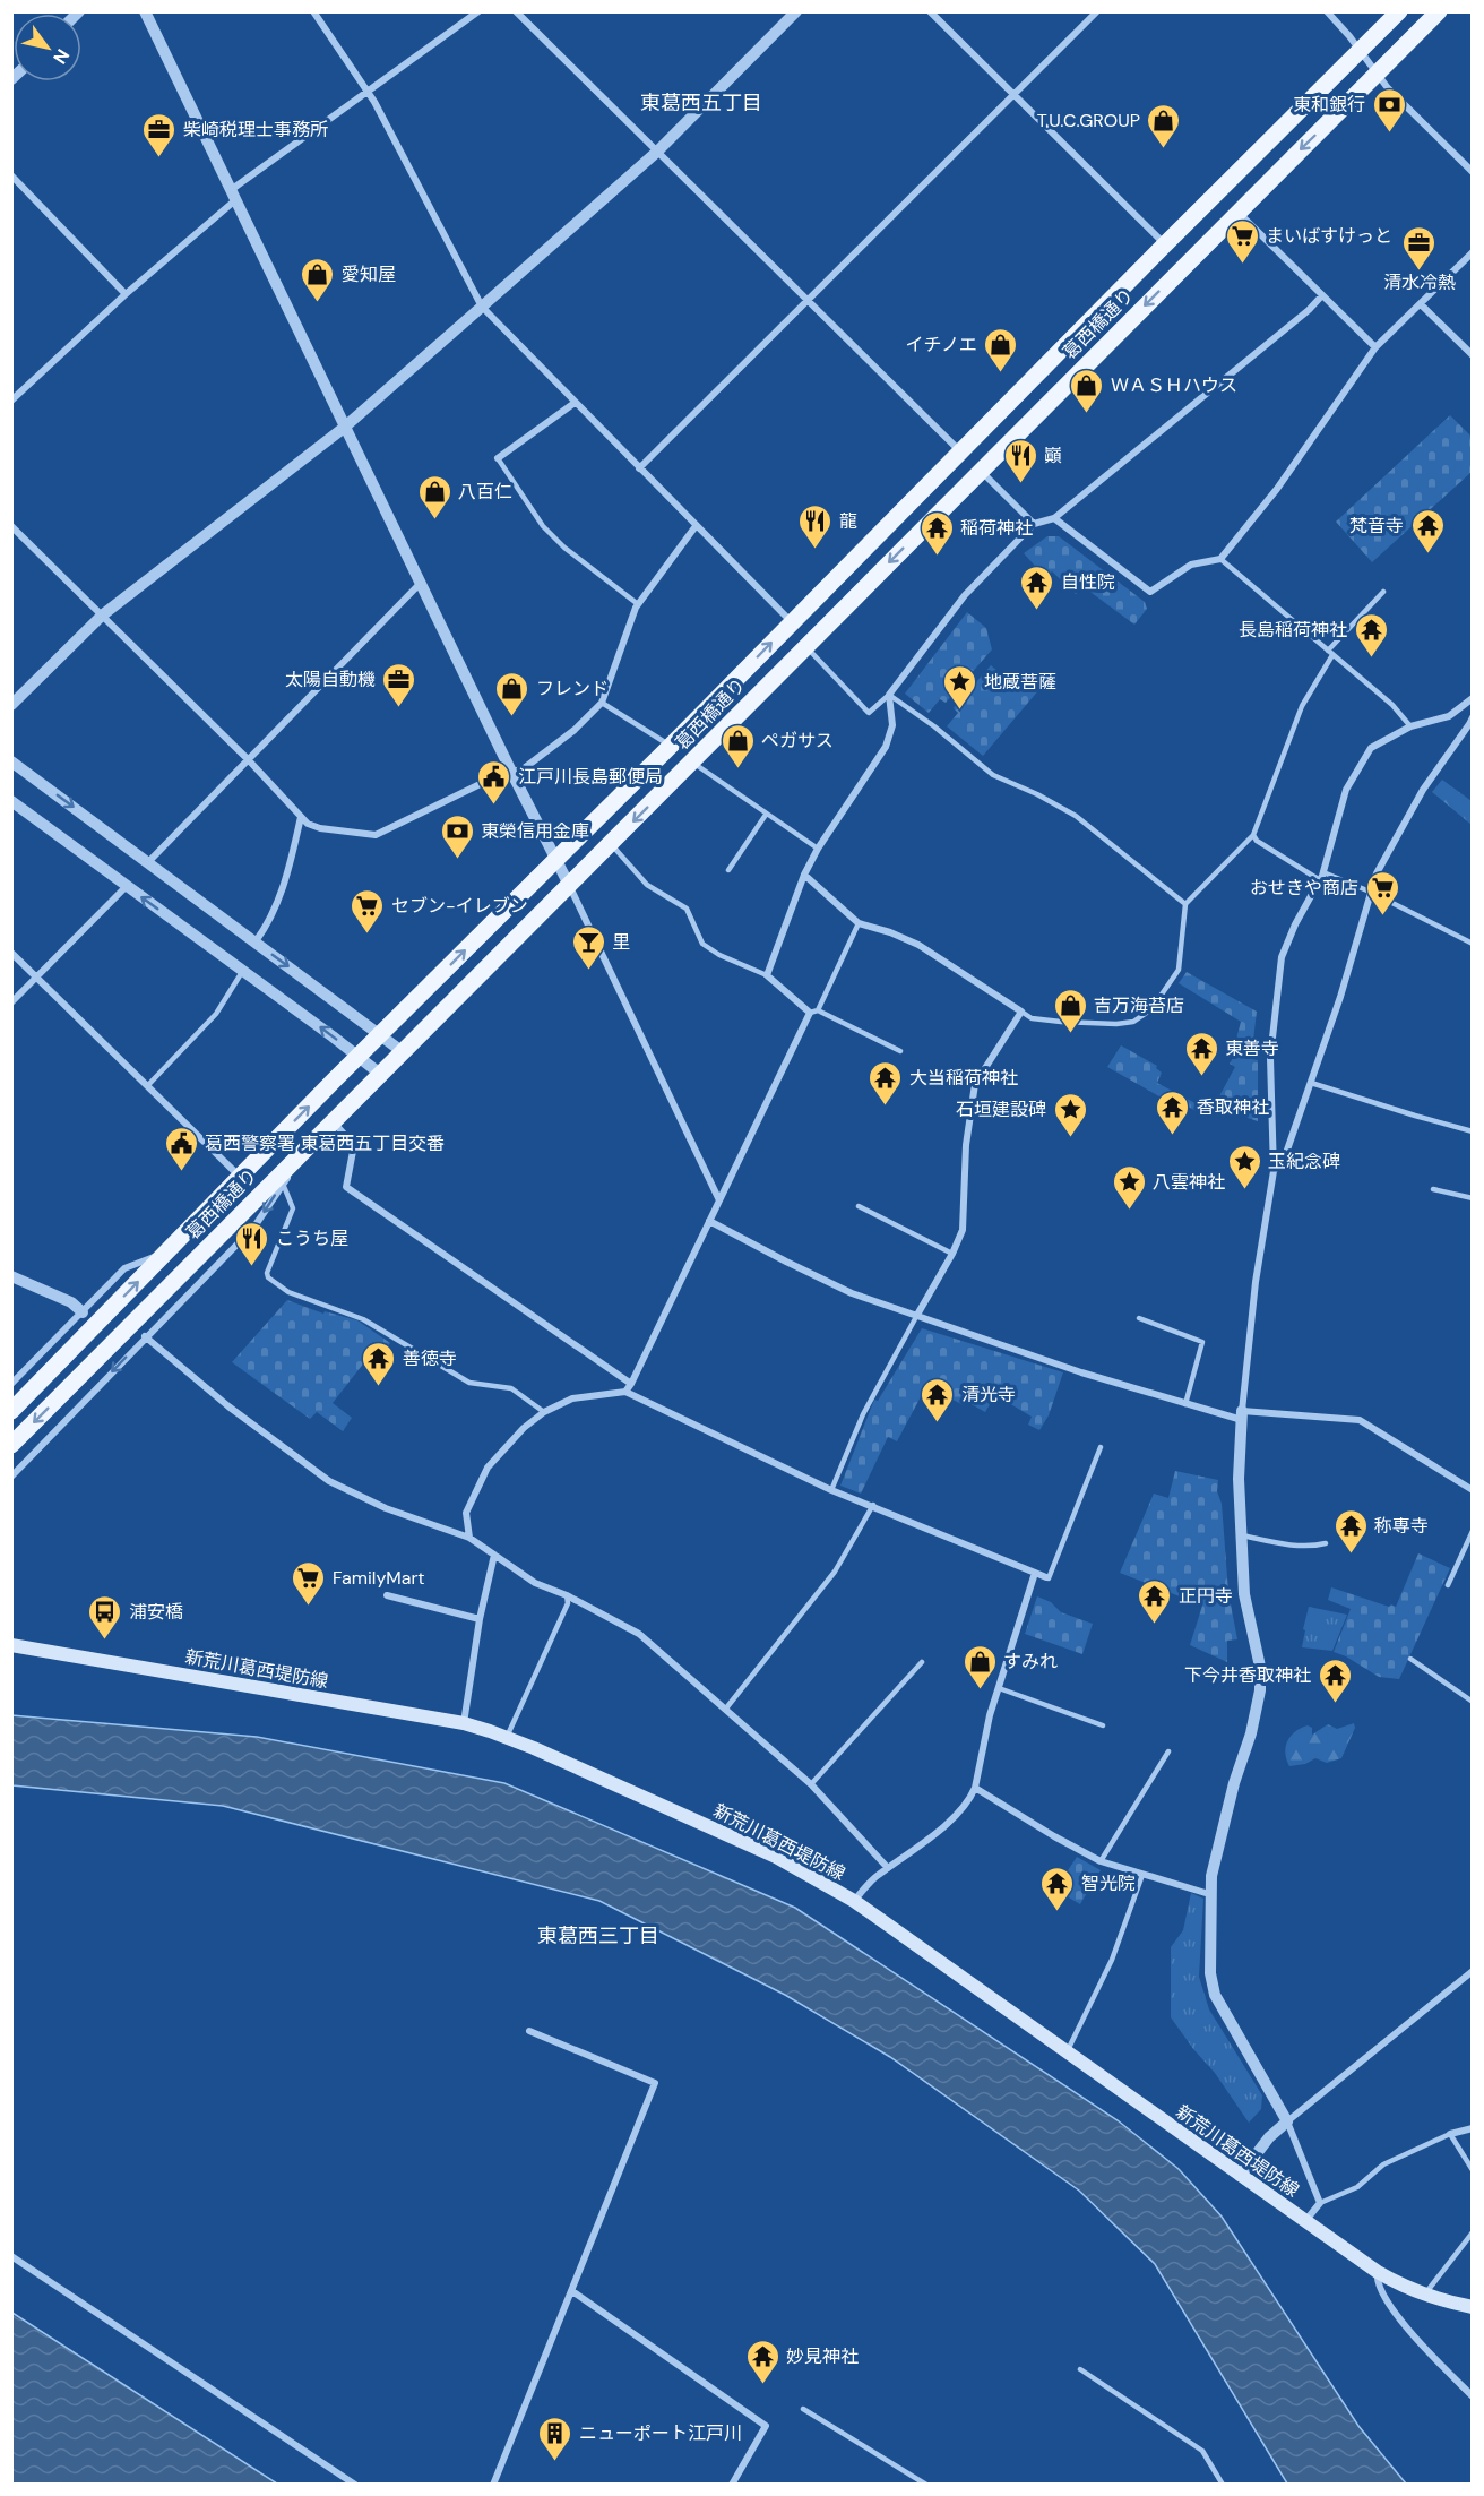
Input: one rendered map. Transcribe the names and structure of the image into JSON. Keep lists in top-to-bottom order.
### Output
{
  "streets": {
    "main road": ["葛西橋通り", "新荒川葛西堤防線"]
  },
  "districts": ["東葛西五丁目", "東葛西三丁目"],
  "places": {
    "bank": ["東和銀行", "東榮信用金庫"],
    "shop": [
      "T.U.C.GROUP",
      "愛知屋",
      "イチノエ",
      "ＷＡＳＨハウス",
      "八百仁",
      "フレンド",
      "ペガサス",
      "吉万海苔店",
      "すみれ"
    ],
    "office": ["柴崎税理士事務所", "清水冷熱", "太陽自動機"],
    "supermarket": [
      "まいばすけっと",
      "おせきや商店",
      "セブン-イレブン",
      "FamilyMart"
    ],
    "restaurant": ["巓", "龍", "こうち屋"],
    "temple": [
      "梵音寺",
      "稲荷神社",
      "自性院",
      "長島稲荷神社",
      "東善寺",
      "大当稲荷神社",
      "香取神社",
      "善徳寺",
      "清光寺",
      "称専寺",
      "正円寺",
      "下今井香取神社",
      "智光院",
      "妙見神社"
    ],
    "place": [
      "地蔵菩薩",
      "石垣建設碑",
      "玉紀念碑",
      "八雲神社"
    ],
    "public building": ["江戸川長島郵便局", "葛西警察署 東葛西五丁目交番"],
    "bar": ["里"],
    "bus stop": ["浦安橋"],
    "building": ["ニューポート江戸川"]
  },
  "north": "bottom right"
}
